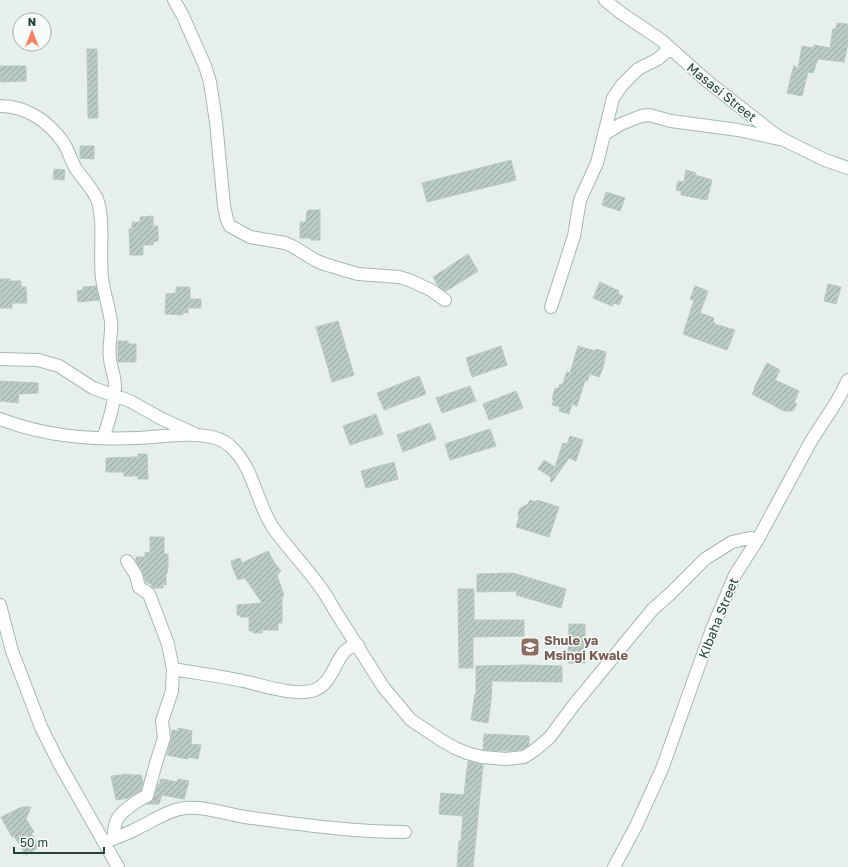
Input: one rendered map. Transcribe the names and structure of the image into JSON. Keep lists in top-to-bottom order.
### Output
{
  "streets": {
    "street": ["Masasi Street", "KIbaha Street"]
  },
  "places": {
    "school or university": ["Shule ya Msingi Kwale"]
  },
  "scale_bar": "50 m",
  "north": "top"
}
